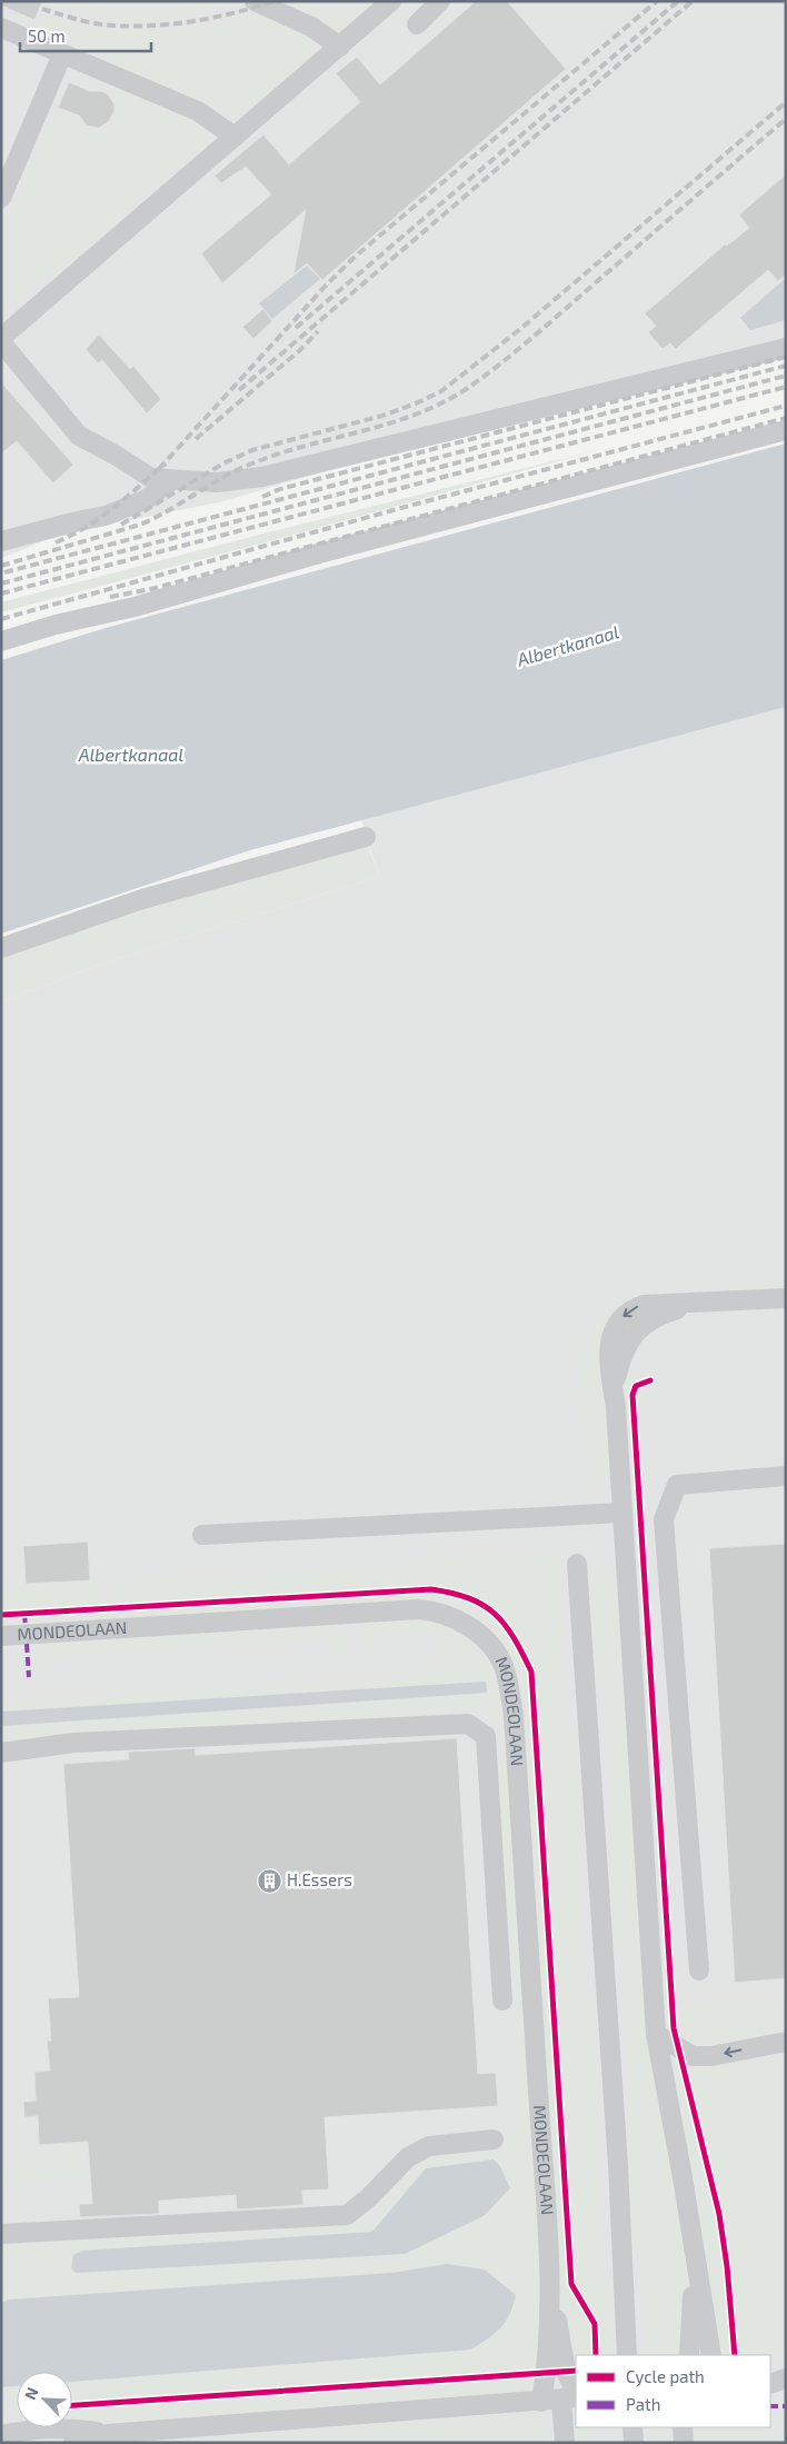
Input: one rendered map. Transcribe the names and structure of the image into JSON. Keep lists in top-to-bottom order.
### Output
{
  "streets": {
    "street": ["MONDEOLAAN"]
  },
  "water": ["Albertkanaal"],
  "places": {
    "building": ["H.Essers"]
  },
  "legend": ["Cycle path", "Path"],
  "scale_bar": "50 m",
  "north": "top left"
}
